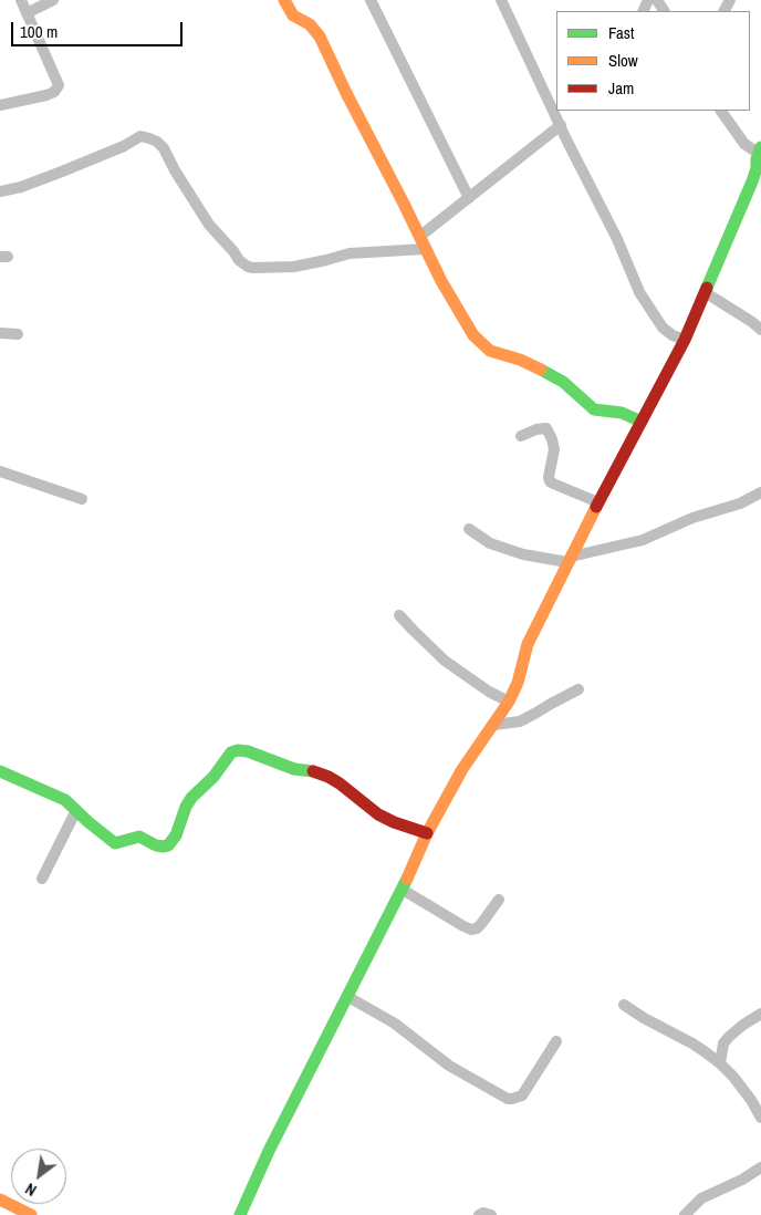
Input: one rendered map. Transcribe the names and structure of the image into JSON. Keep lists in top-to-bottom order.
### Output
{
  "legend": ["Fast", "Slow", "Jam"],
  "scale_bar": "100 m",
  "north": "bottom left"
}
